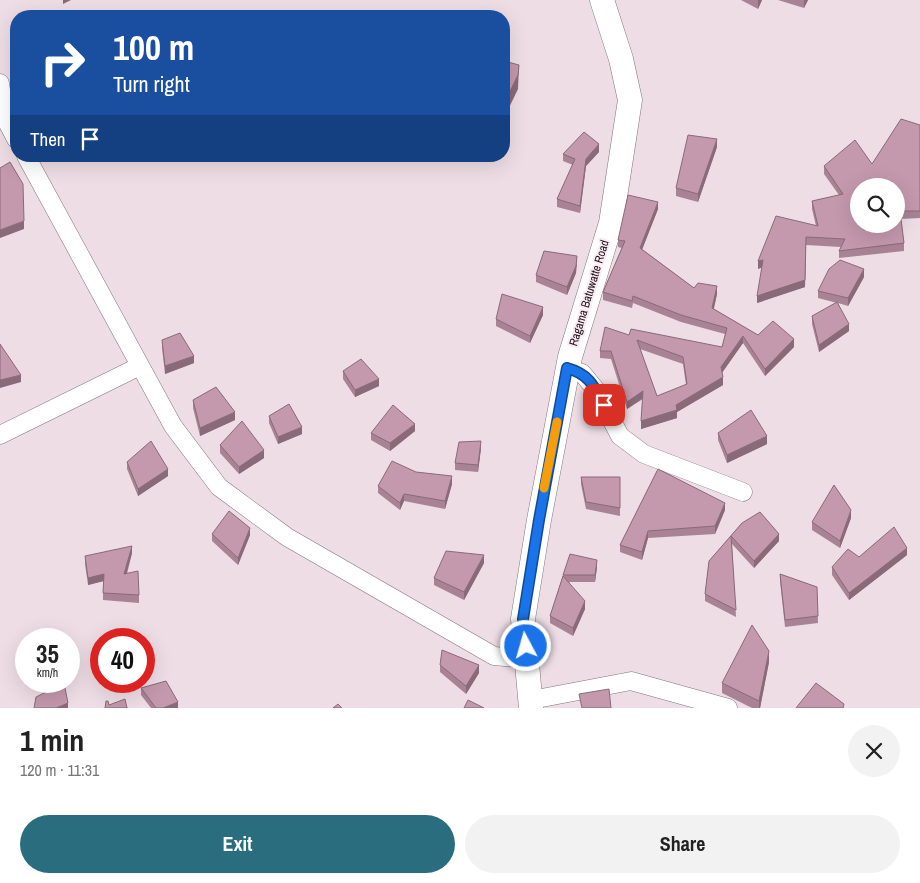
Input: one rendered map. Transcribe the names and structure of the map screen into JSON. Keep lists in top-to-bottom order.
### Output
{
  "streets": {
    "street": ["Ragama Batuwatte Road"]
  },
  "page": {
    "turn": ["100 m", "Turn right"],
    "then": "Then",
    "speed": "35 km/h",
    "limit": "40",
    "heading": ["1 min", "120 m · 11:31"],
    "buttons": ["Exit", "Share"]
  }
}
